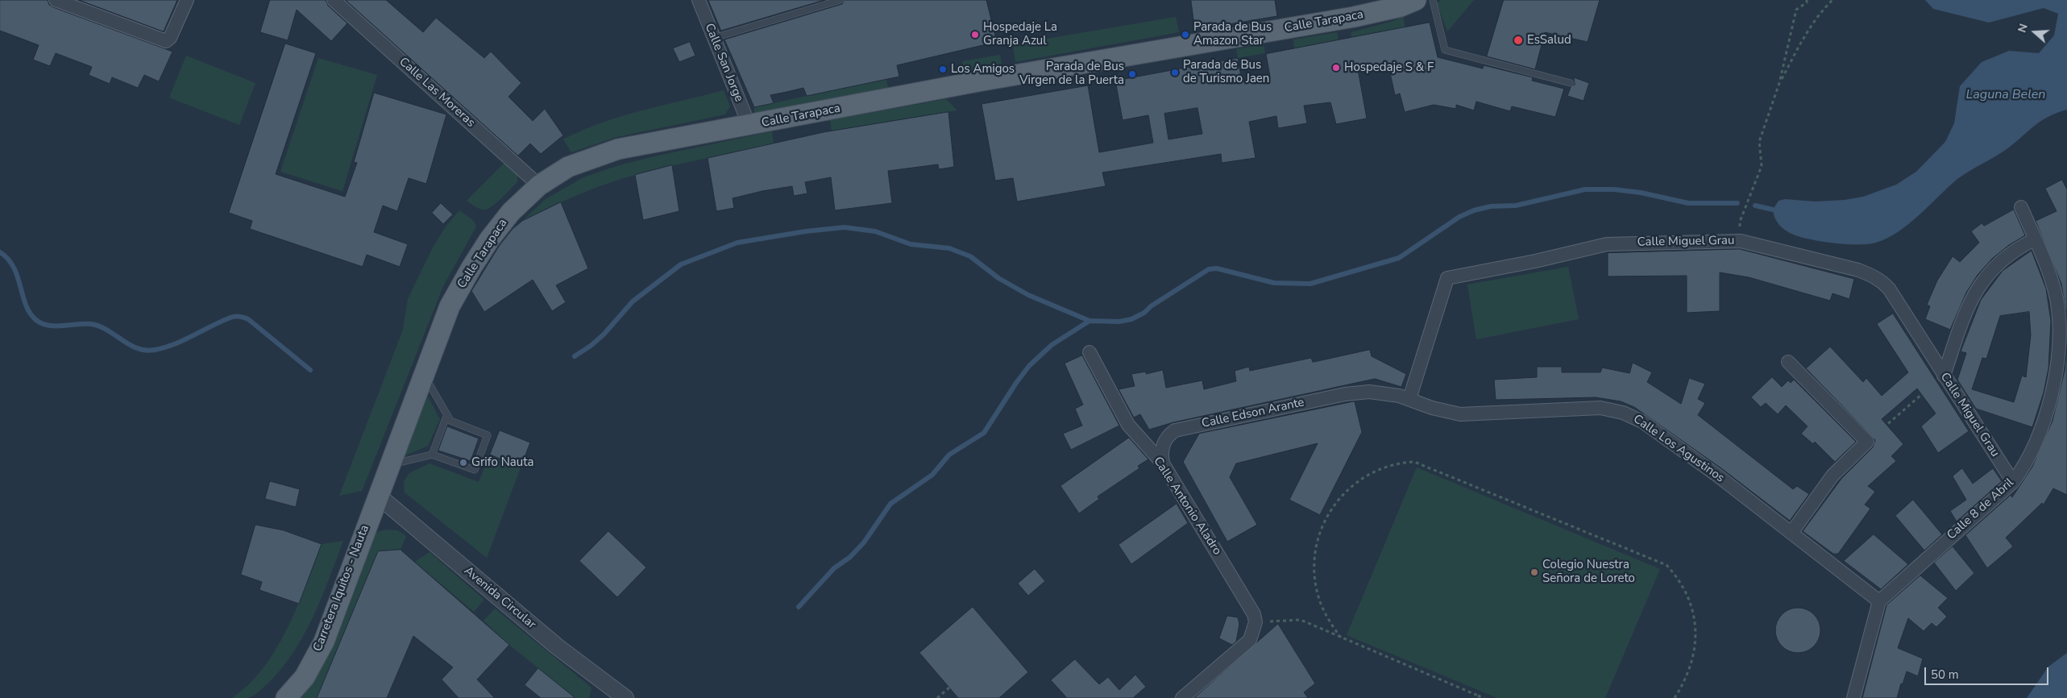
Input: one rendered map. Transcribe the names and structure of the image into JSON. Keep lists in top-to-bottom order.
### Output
{
  "streets": {
    "main road": ["Calle Tarapaca", "Carretera Iquitos - Nauta"],
    "street": [
      "Calle San Jorge",
      "Calle Las Moreras",
      "Calle Miguel Grau",
      "Calle Edson Arante",
      "Calle Los Agustinos",
      "Calle Antonio Aladro",
      "Calle 8 de Abril",
      "Avenida Circular"
    ]
  },
  "crossings": [
    ["Calle Tarapaca", "Calle San Jorge"],
    ["Calle Tarapaca", "Calle Las Moreras"],
    ["Calle Tarapaca", "Carretera Iquitos - Nauta"],
    ["Calle Tarapaca", "Avenida Circular"],
    ["Calle Miguel Grau", "Calle Los Agustinos"],
    ["Calle Miguel Grau", "Calle 8 de Abril"],
    ["Calle Edson Arante", "Calle Los Agustinos"],
    ["Calle Edson Arante", "Calle Antonio Aladro"],
    ["Calle Los Agustinos", "Calle 8 de Abril"],
    ["Carretera Iquitos - Nauta", "Avenida Circular"]
  ],
  "water": ["Laguna Belen"],
  "places": [
    "Hospedaje La Granja Azul",
    "Parada de Bus Amazon Star",
    "EsSalud",
    "Hospedaje S & F",
    "Los Amigos",
    "Parada de Bus de Turismo Jaen",
    "Parada de Bus Virgen de la Puerta",
    "Grifo Nauta",
    "Colegio Nuestra Señora de Loreto"
  ],
  "scale_bar": "50 m",
  "north": "left"
}
